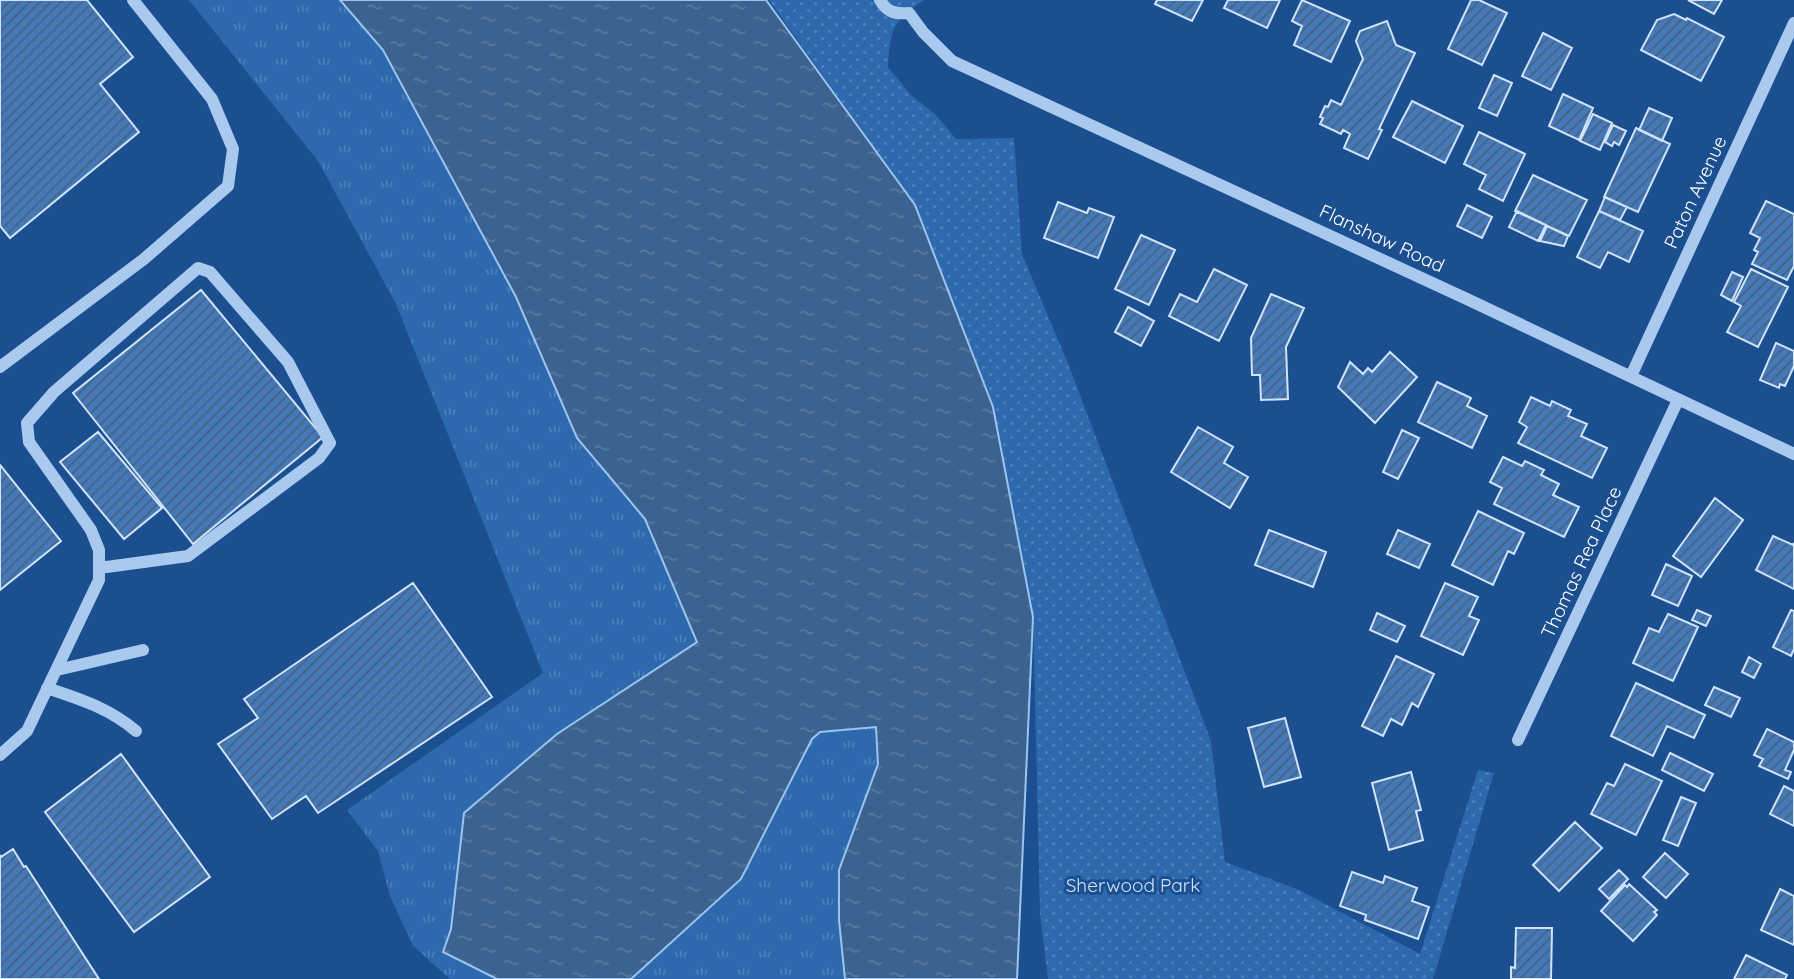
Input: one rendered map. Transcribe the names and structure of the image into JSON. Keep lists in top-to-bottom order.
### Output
{
  "streets": {
    "street": ["Paton Avenue", "Flanshaw Road", "Thomas Rea Place"]
  },
  "crossings": [
    ["Paton Avenue", "Flanshaw Road"],
    ["Flanshaw Road", "Thomas Rea Place"]
  ],
  "parks": ["Sherwood Park"]
}
